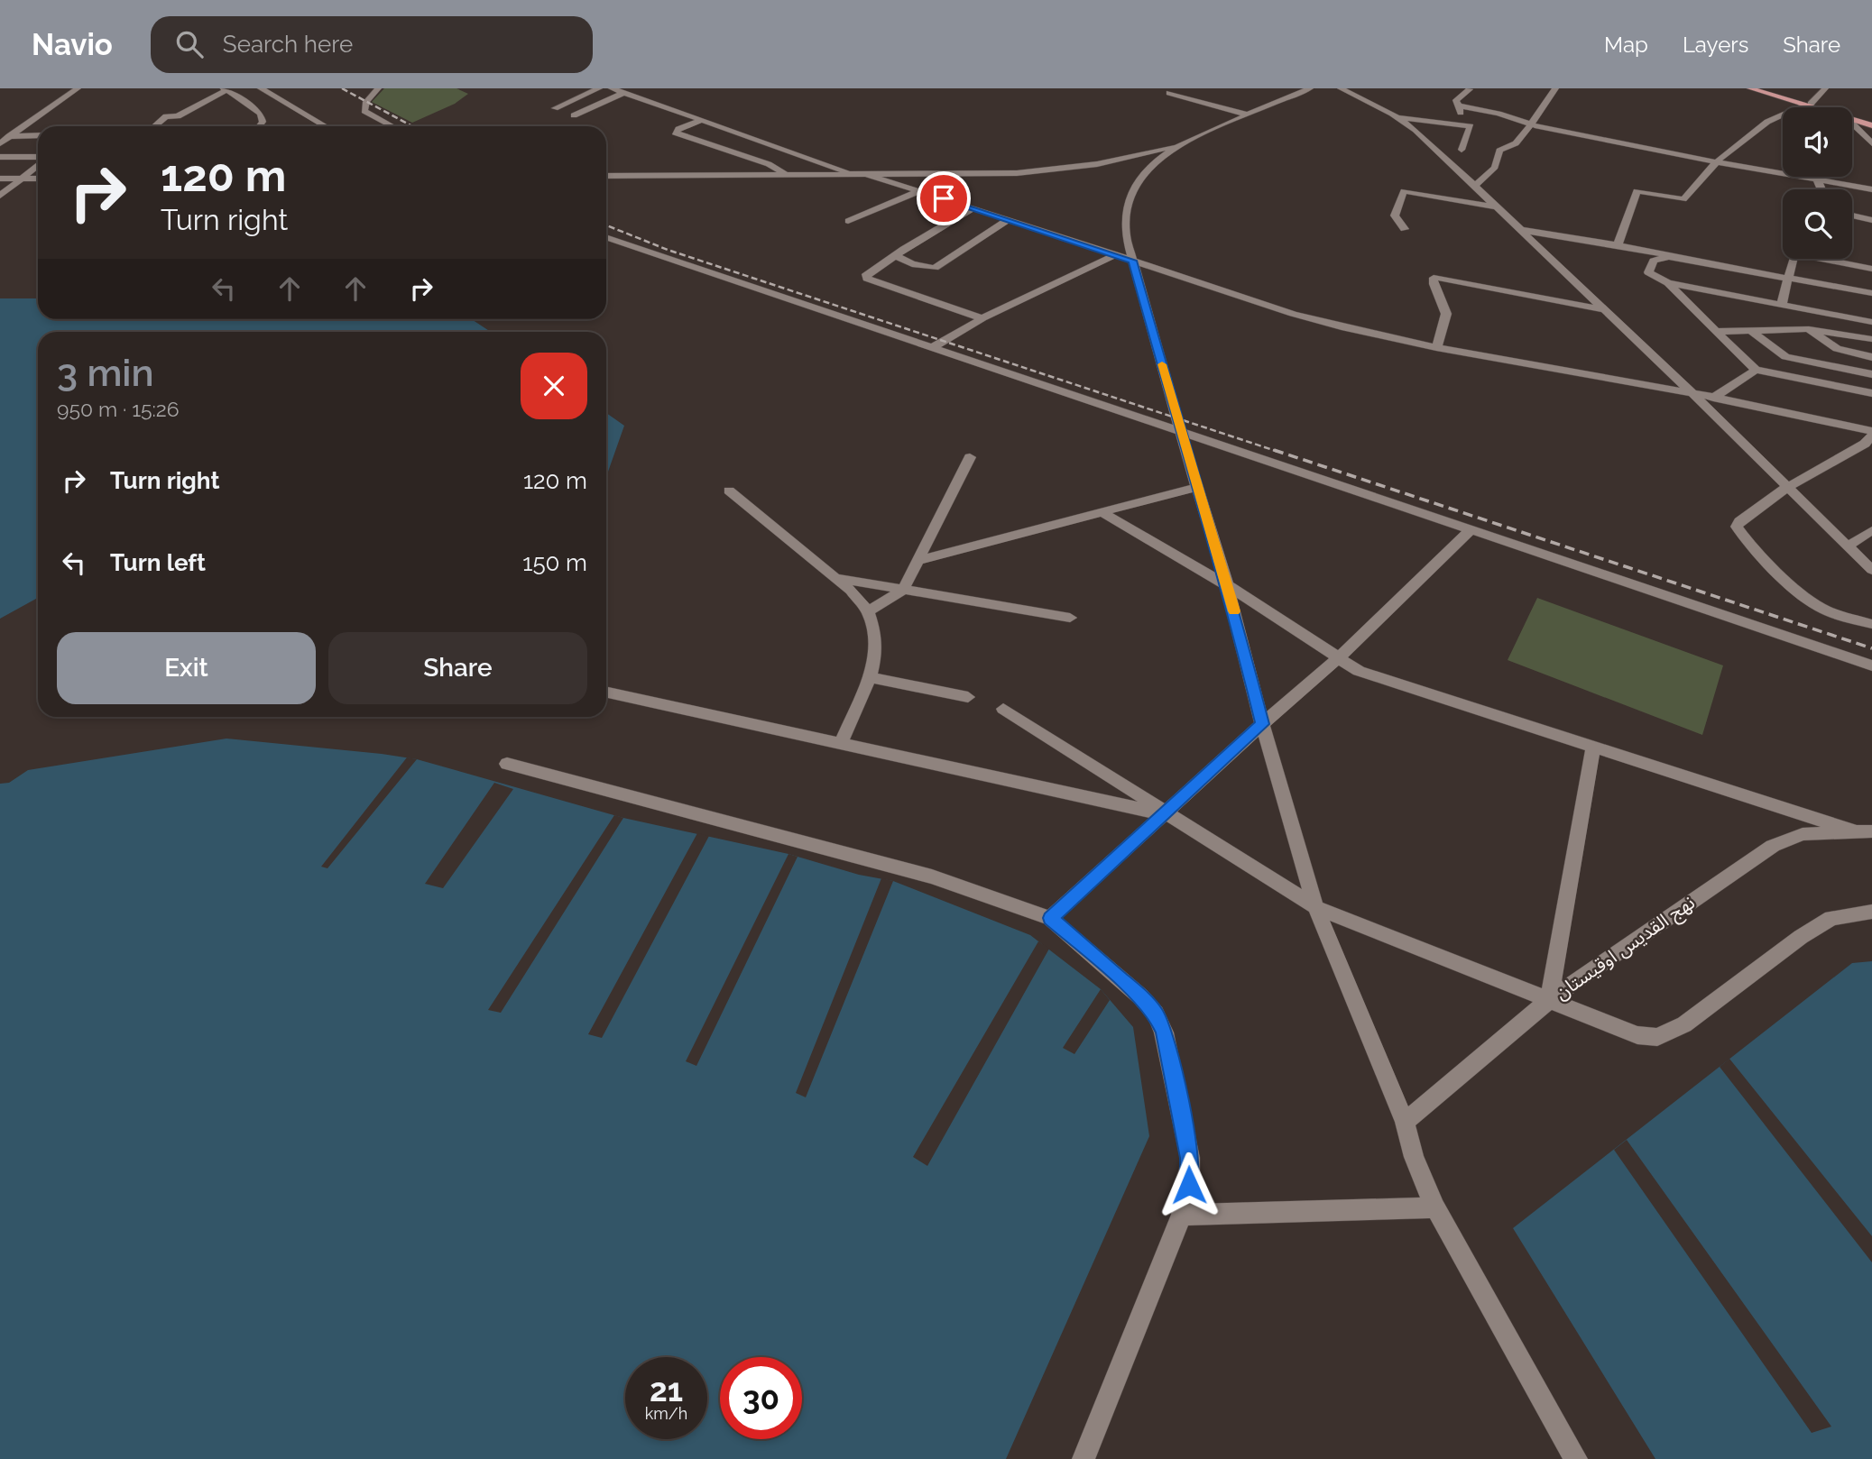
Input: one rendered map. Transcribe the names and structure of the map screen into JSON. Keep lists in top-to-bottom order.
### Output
{
  "streets": {
    "street": ["نهج القديس اوقيستان"]
  },
  "page": {
    "header": "Navio",
    "search": "Search here",
    "nav": ["Map", "Layers", "Share"],
    "turn": ["120 m", "Turn right"],
    "heading": ["3 min", "950 m · 15:26"],
    "list": [
      {
        "name": "Turn right",
        "value": "120 m"
      },
      {
        "name": "Turn left",
        "value": "150 m"
      }
    ],
    "buttons": ["Exit", "Share"],
    "speed": "21 km/h",
    "limit": "30"
  }
}
